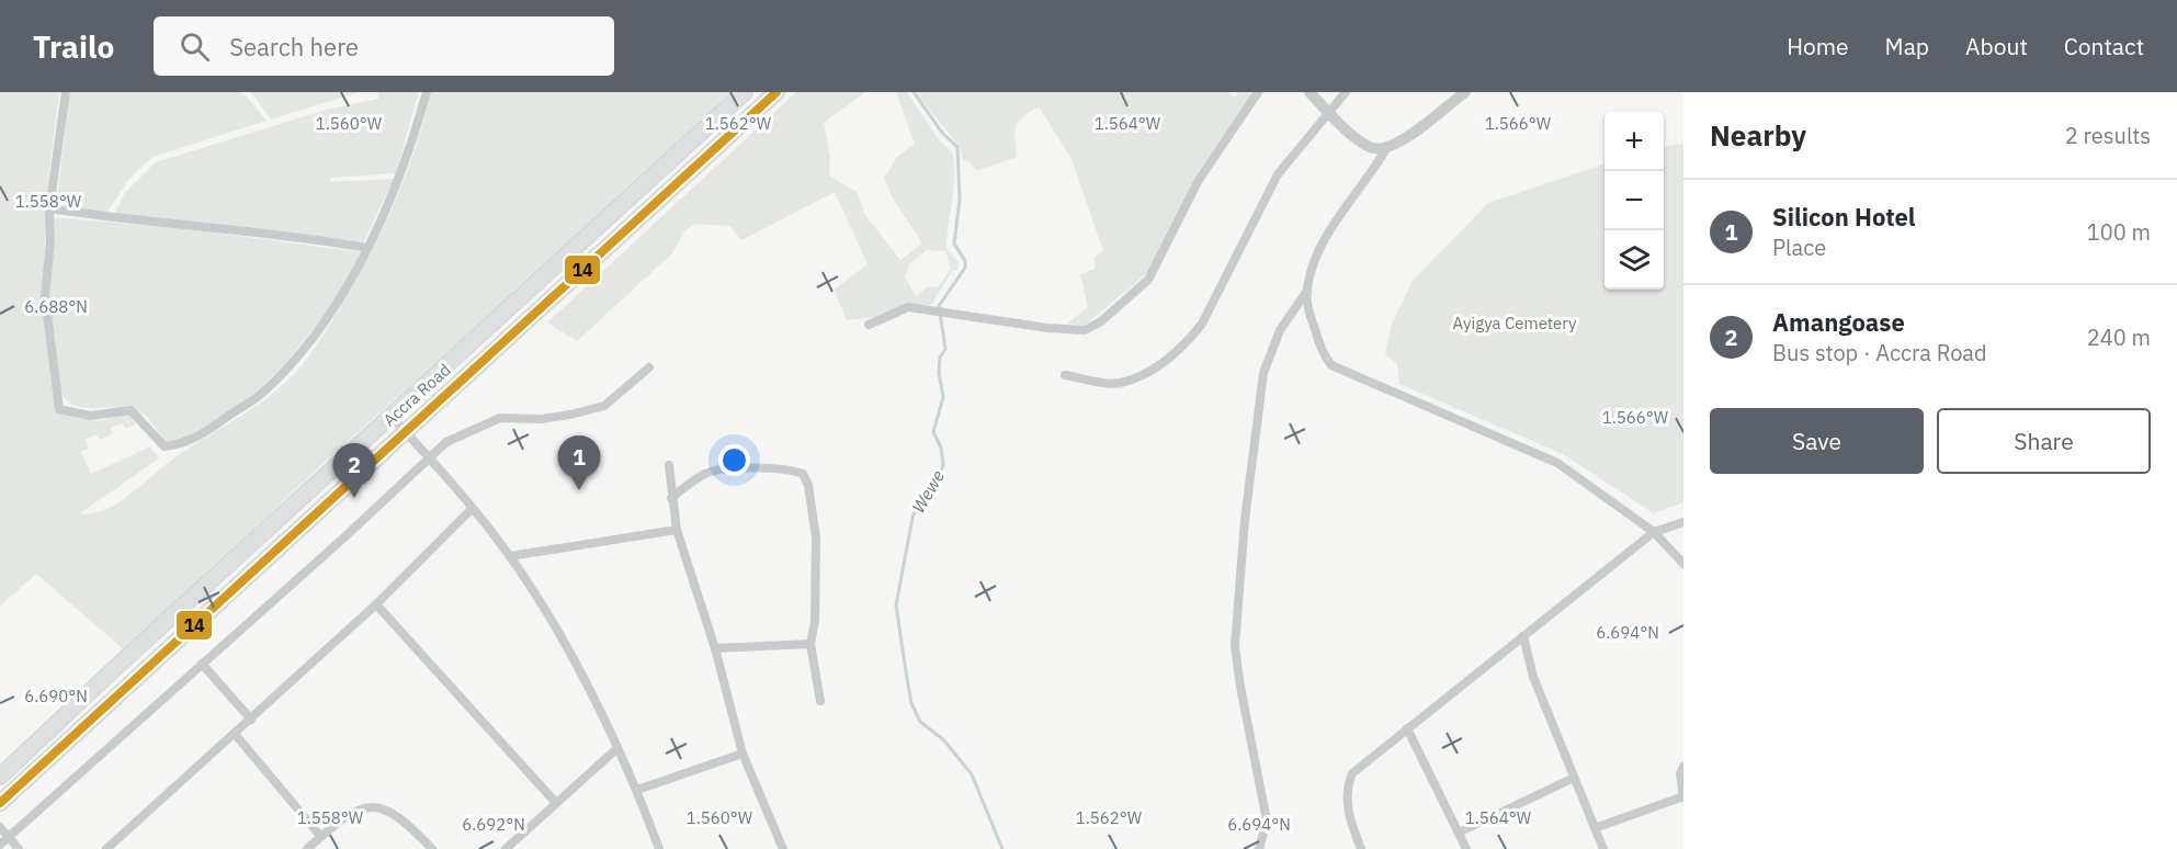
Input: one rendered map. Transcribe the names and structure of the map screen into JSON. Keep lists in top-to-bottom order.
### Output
{
  "streets": {
    "highway": ["Accra Road"]
  },
  "water": ["Wewe"],
  "parks": ["Ayigya Cemetery"],
  "lines": ["transit line 14"],
  "page": {
    "header": "Trailo",
    "search": "Search here",
    "nav": [
      "Home",
      "Map",
      "About",
      "Contact"
    ],
    "heading": ["Nearby", "2 results"],
    "map_buttons": ["+", "−"],
    "list": [
      {
        "mark": "1",
        "name": "Silicon Hotel",
        "note": "Place",
        "value": "100 m"
      },
      {
        "mark": "2",
        "name": "Amangoase",
        "note": "Bus stop · Accra Road",
        "value": "240 m"
      }
    ],
    "buttons": ["Save", "Share"],
    "pins": ["1", "2"]
  },
  "coordinates": [
    "1.560°W",
    "1.562°W",
    "1.564°W",
    "1.566°W",
    "1.558°W",
    "6.688°N",
    "6.694°N",
    "6.690°N",
    "6.692°N"
  ]
}
